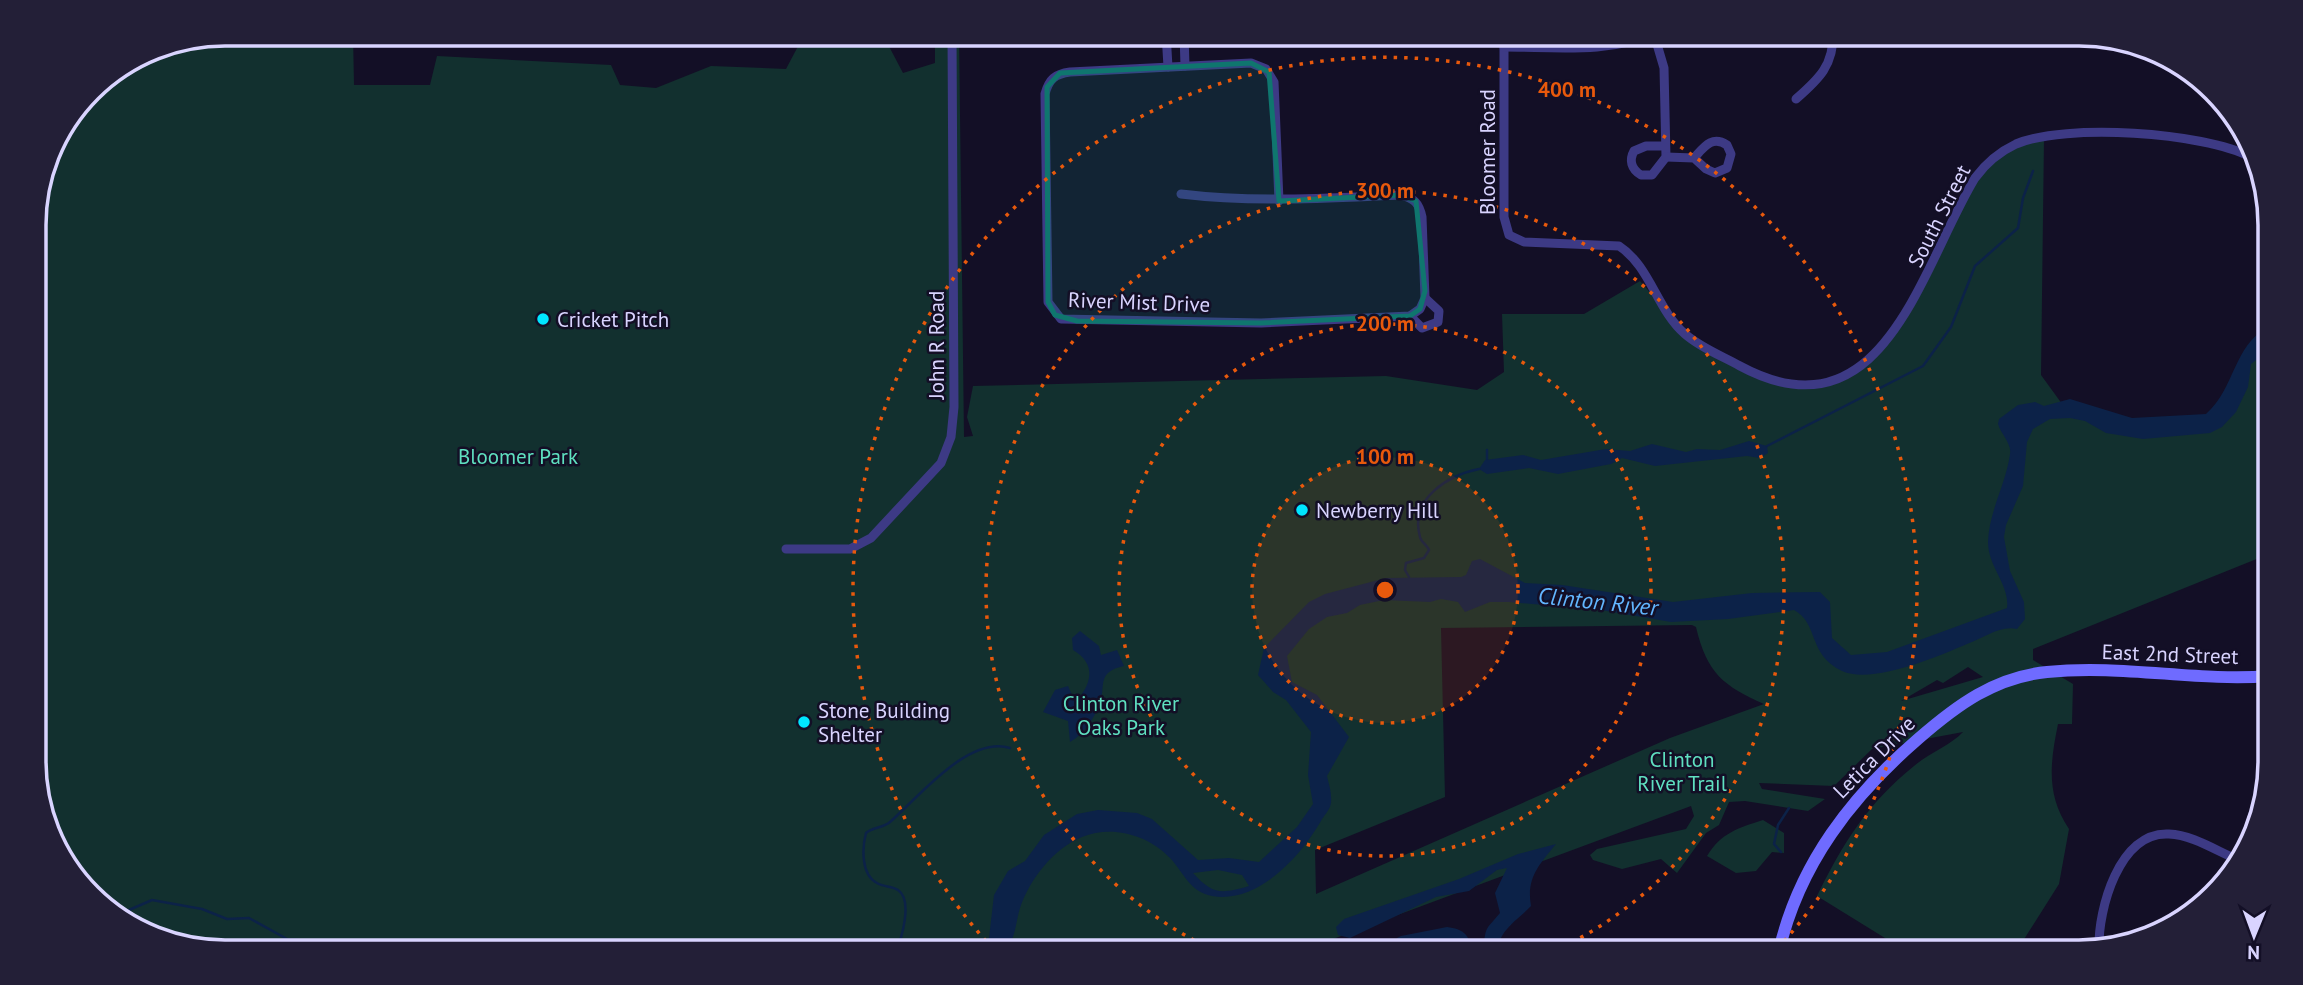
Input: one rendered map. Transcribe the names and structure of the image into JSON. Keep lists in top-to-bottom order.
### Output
{
  "streets": {
    "street": [
      "Bloomer Road",
      "South Street",
      "River Mist Drive",
      "John R Road",
      "East 2nd Street",
      "Letica Drive"
    ]
  },
  "crossings": [
    ["Bloomer Road", "South Street"],
    ["East 2nd Street", "Letica Drive"]
  ],
  "water": ["Clinton River"],
  "parks": ["Bloomer Park", "Clinton River Oaks Park", "Clinton River Trail"],
  "places": ["Cricket Pitch", "Newberry Hill", "Stone Building Shelter"],
  "north": "bottom",
  "rings": [
    "400 m",
    "300 m",
    "200 m",
    "100 m"
  ]
}
